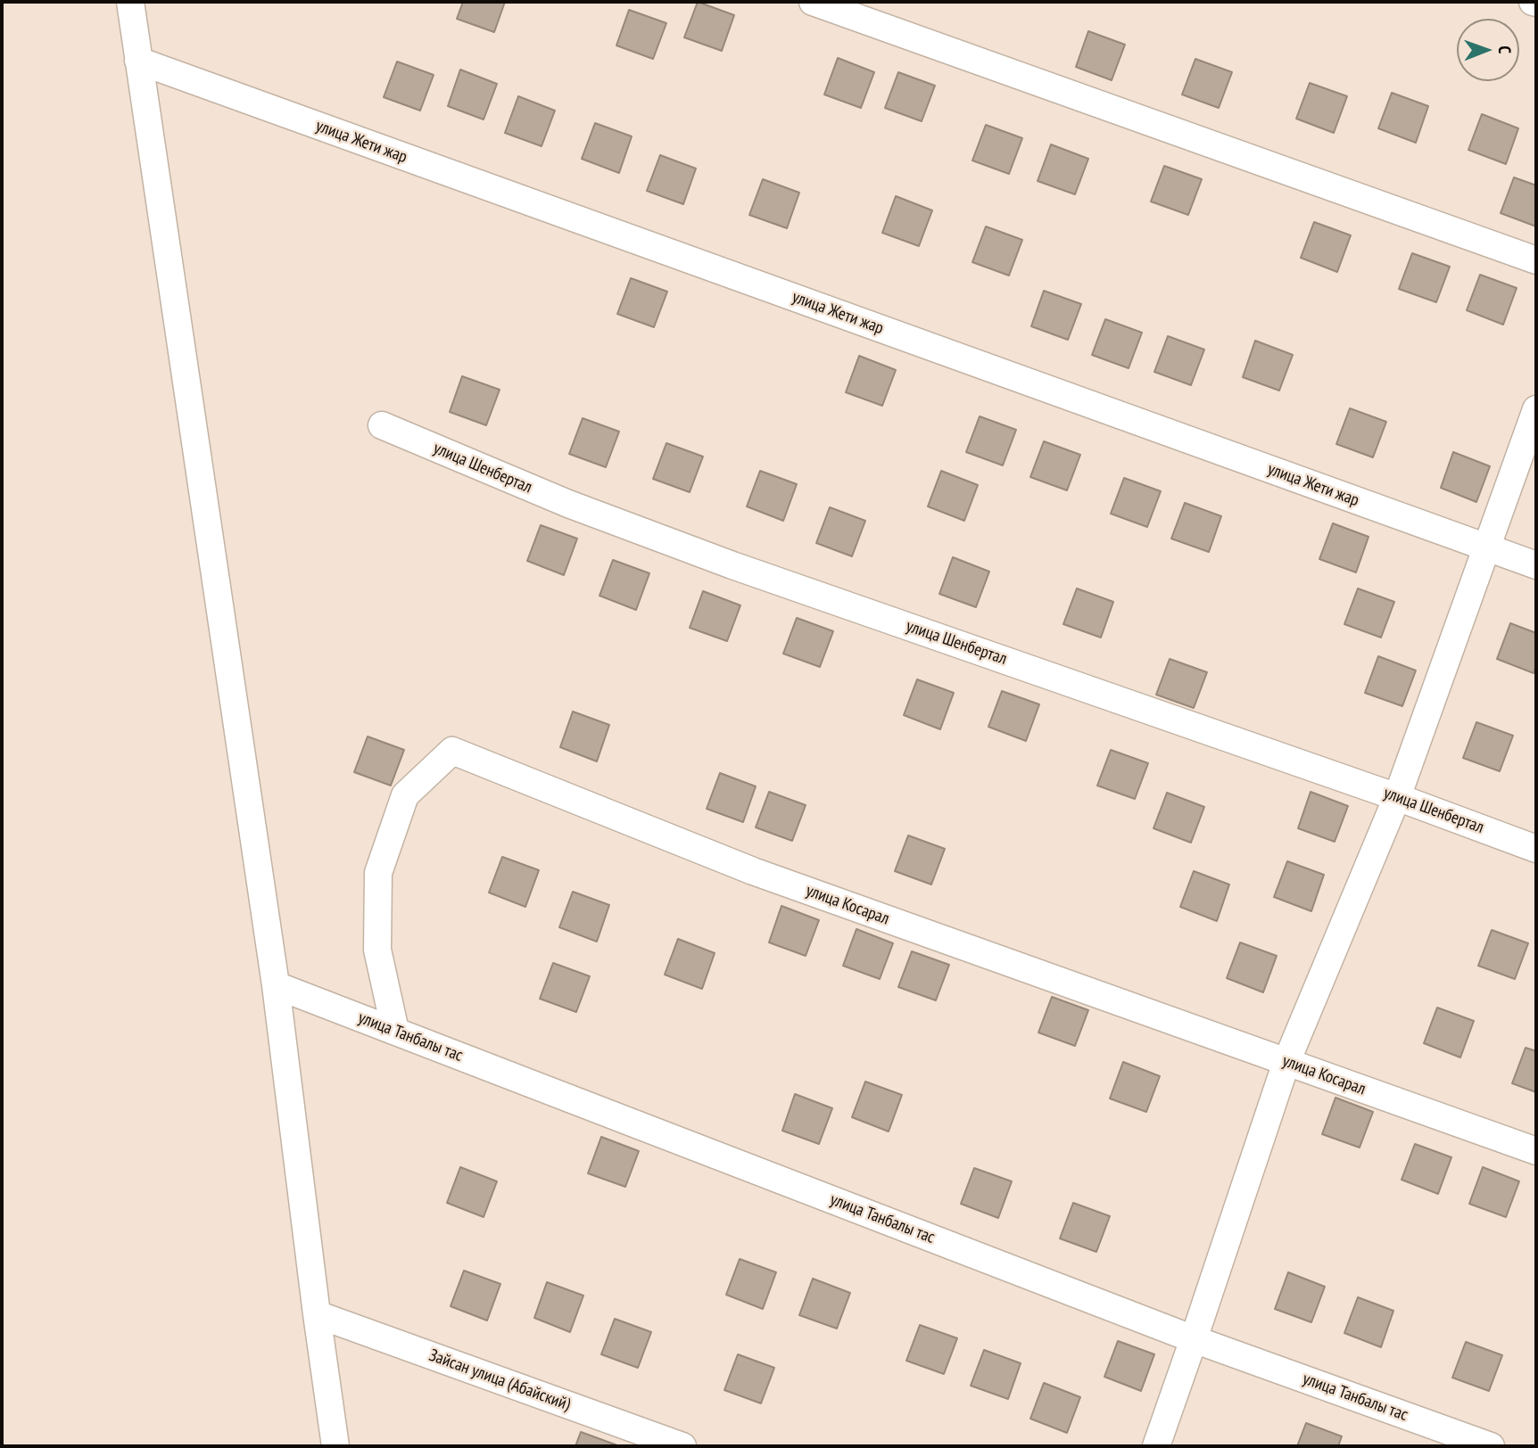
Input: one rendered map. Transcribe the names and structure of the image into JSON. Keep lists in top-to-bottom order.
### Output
{
  "streets": {
    "street": [
      "улица Жети жар",
      "улица Шенбертал",
      "улица Косарал",
      "улица Танбалы тас",
      "Зайсан улица (Абайский)"
    ]
  },
  "crossings": [
    ["улица Косарал", "улица Танбалы тас"]
  ],
  "north": "right"
}
